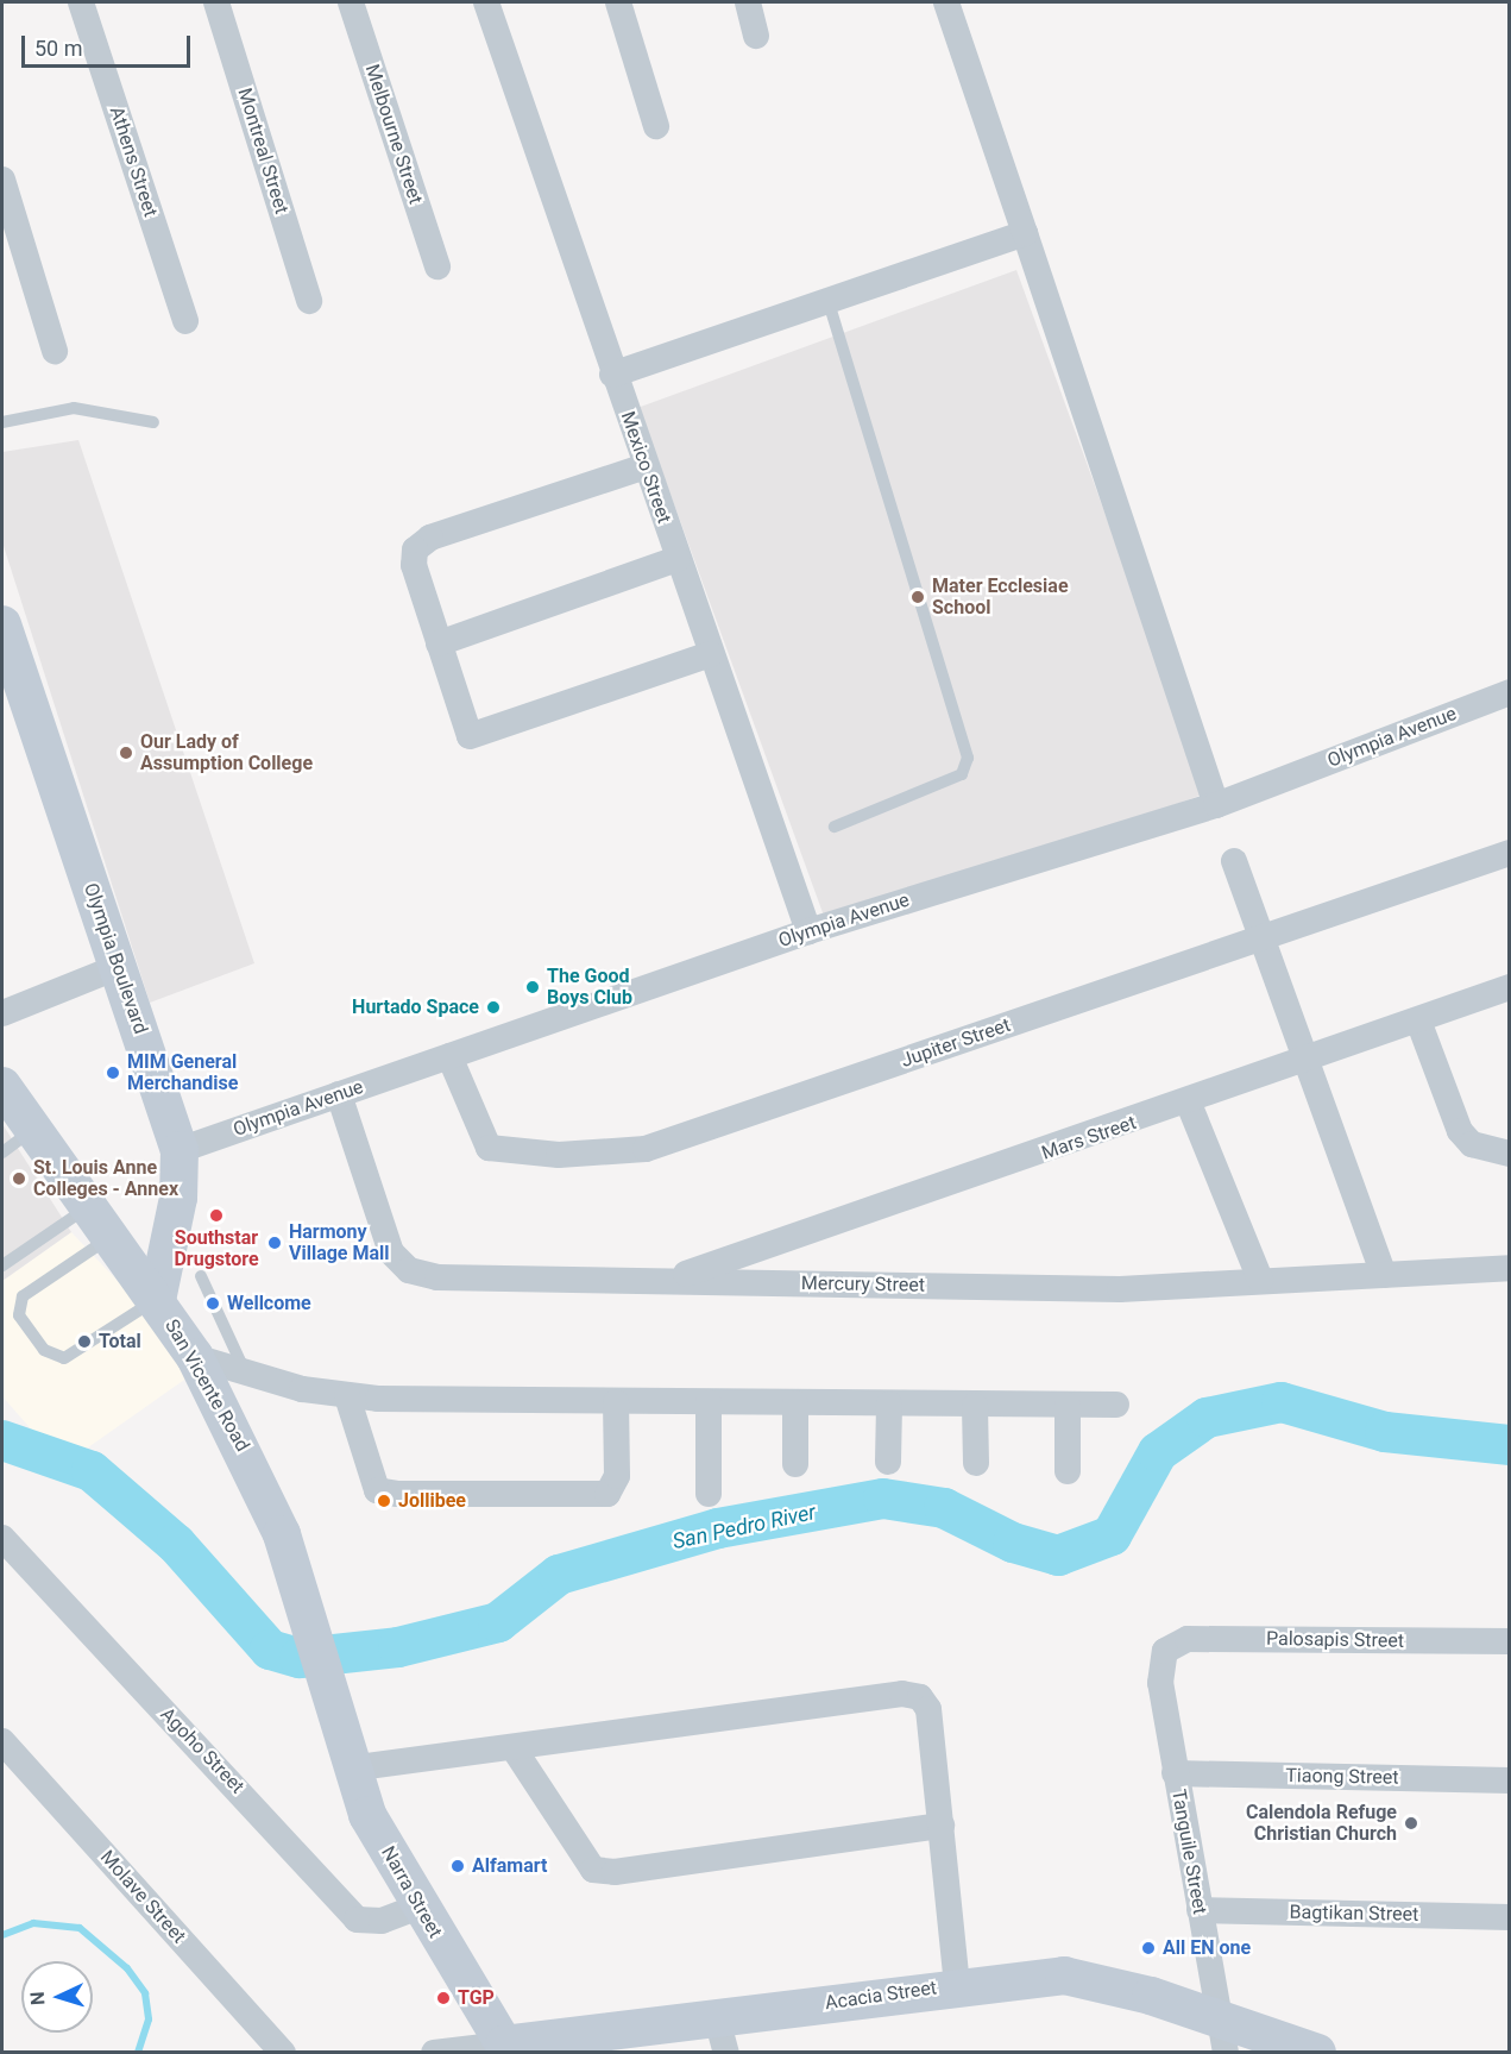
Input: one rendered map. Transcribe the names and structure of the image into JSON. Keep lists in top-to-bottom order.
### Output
{
  "streets": {
    "main road": [
      "Olympia Boulevard",
      "San Vicente Road",
      "Narra Street",
      "Acacia Street"
    ],
    "street": [
      "Melbourne Street",
      "Montreal Street",
      "Athens Street",
      "Mexico Street",
      "Olympia Avenue",
      "Jupiter Street",
      "Mars Street",
      "Mercury Street",
      "Palosapis Street",
      "Agoho Street",
      "Tiaong Street",
      "Tanguile Street",
      "Molave Street",
      "Bagtikan Street"
    ]
  },
  "crossings": [
    ["Mexico Street", "Olympia Avenue"],
    ["Olympia Avenue", "Olympia Boulevard"],
    ["Olympia Avenue", "Jupiter Street"],
    ["Olympia Avenue", "Mercury Street"],
    ["Olympia Boulevard", "San Vicente Road"],
    ["Mars Street", "Mercury Street"],
    ["San Vicente Road", "Narra Street"],
    ["Palosapis Street", "Tanguile Street"],
    ["Agoho Street", "Narra Street"],
    ["Tiaong Street", "Tanguile Street"],
    ["Tanguile Street", "Bagtikan Street"],
    ["Tanguile Street", "Acacia Street"],
    ["Narra Street", "Acacia Street"]
  ],
  "water": ["San Pedro River"],
  "places": [
    "Mater Ecclesiae School",
    "Our Lady of Assumption College",
    "The Good Boys Club",
    "Hurtado Space",
    "MIM General Merchandise",
    "St. Louis Anne Colleges - Annex",
    "Southstar Drugstore",
    "Harmony Village Mall",
    "Wellcome",
    "Total",
    "Jollibee",
    "Calendola Refuge Christian Church",
    "Alfamart",
    "All EN one",
    "TGP"
  ],
  "scale_bar": "50 m",
  "north": "left"
}
